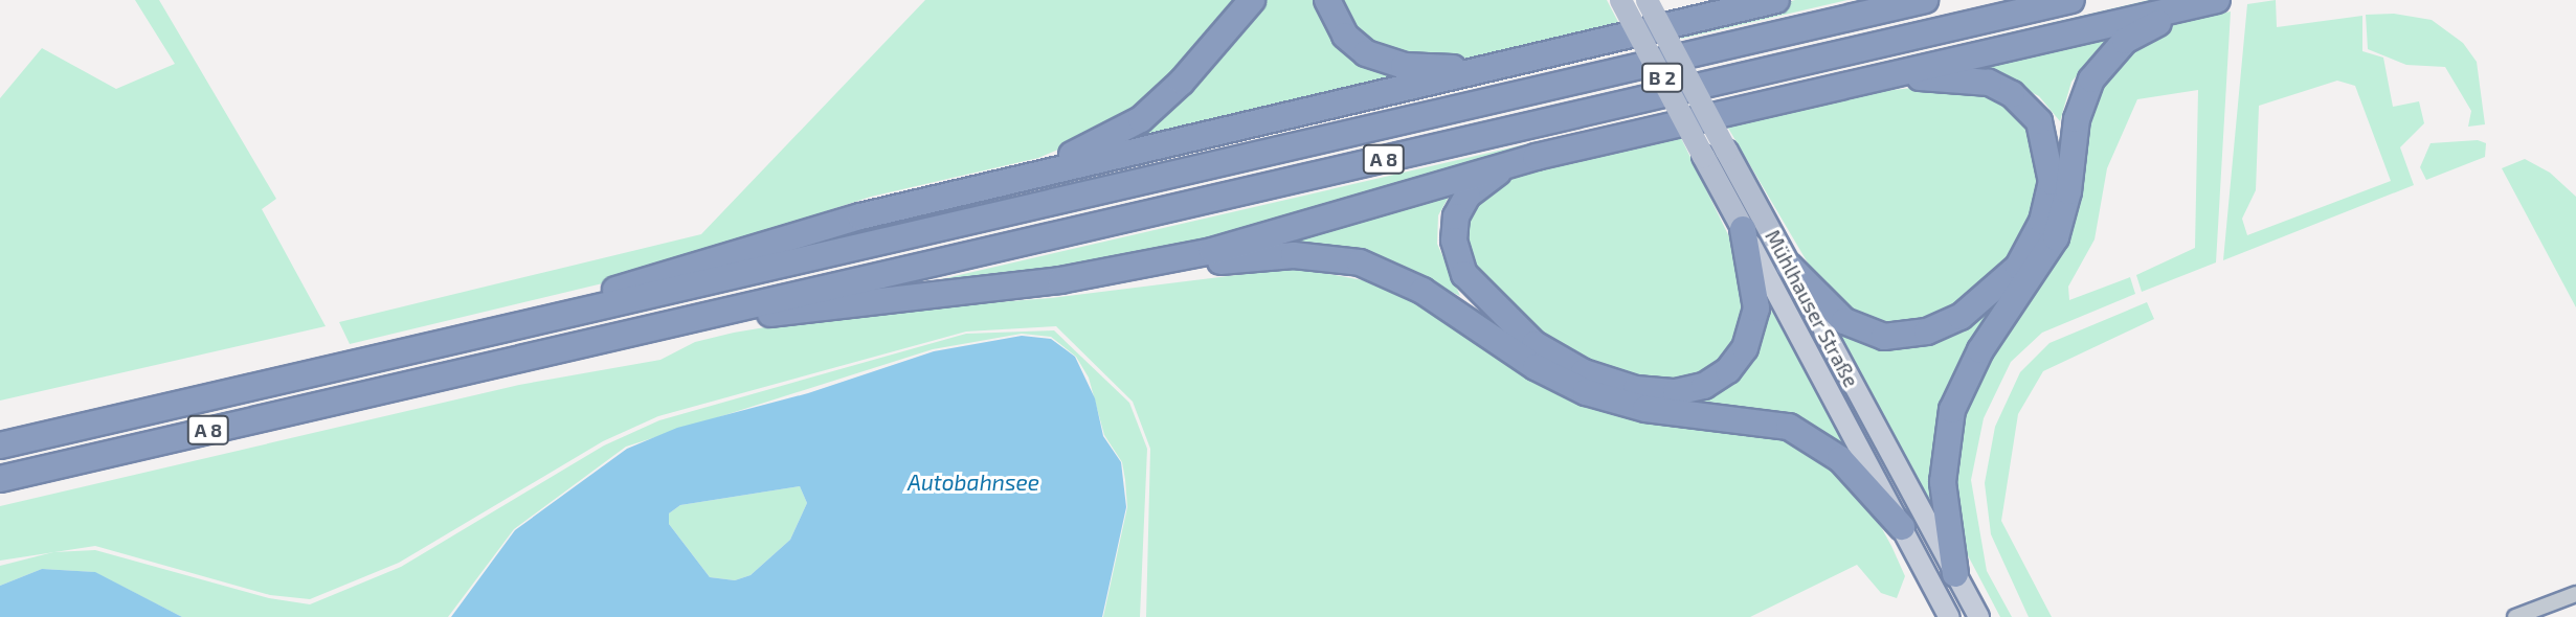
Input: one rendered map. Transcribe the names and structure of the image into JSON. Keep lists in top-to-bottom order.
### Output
{
  "streets": {
    "highway": ["A 8"],
    "main road": ["B 2", "Mühlhauser Straße"]
  },
  "water": ["Autobahnsee"]
}
